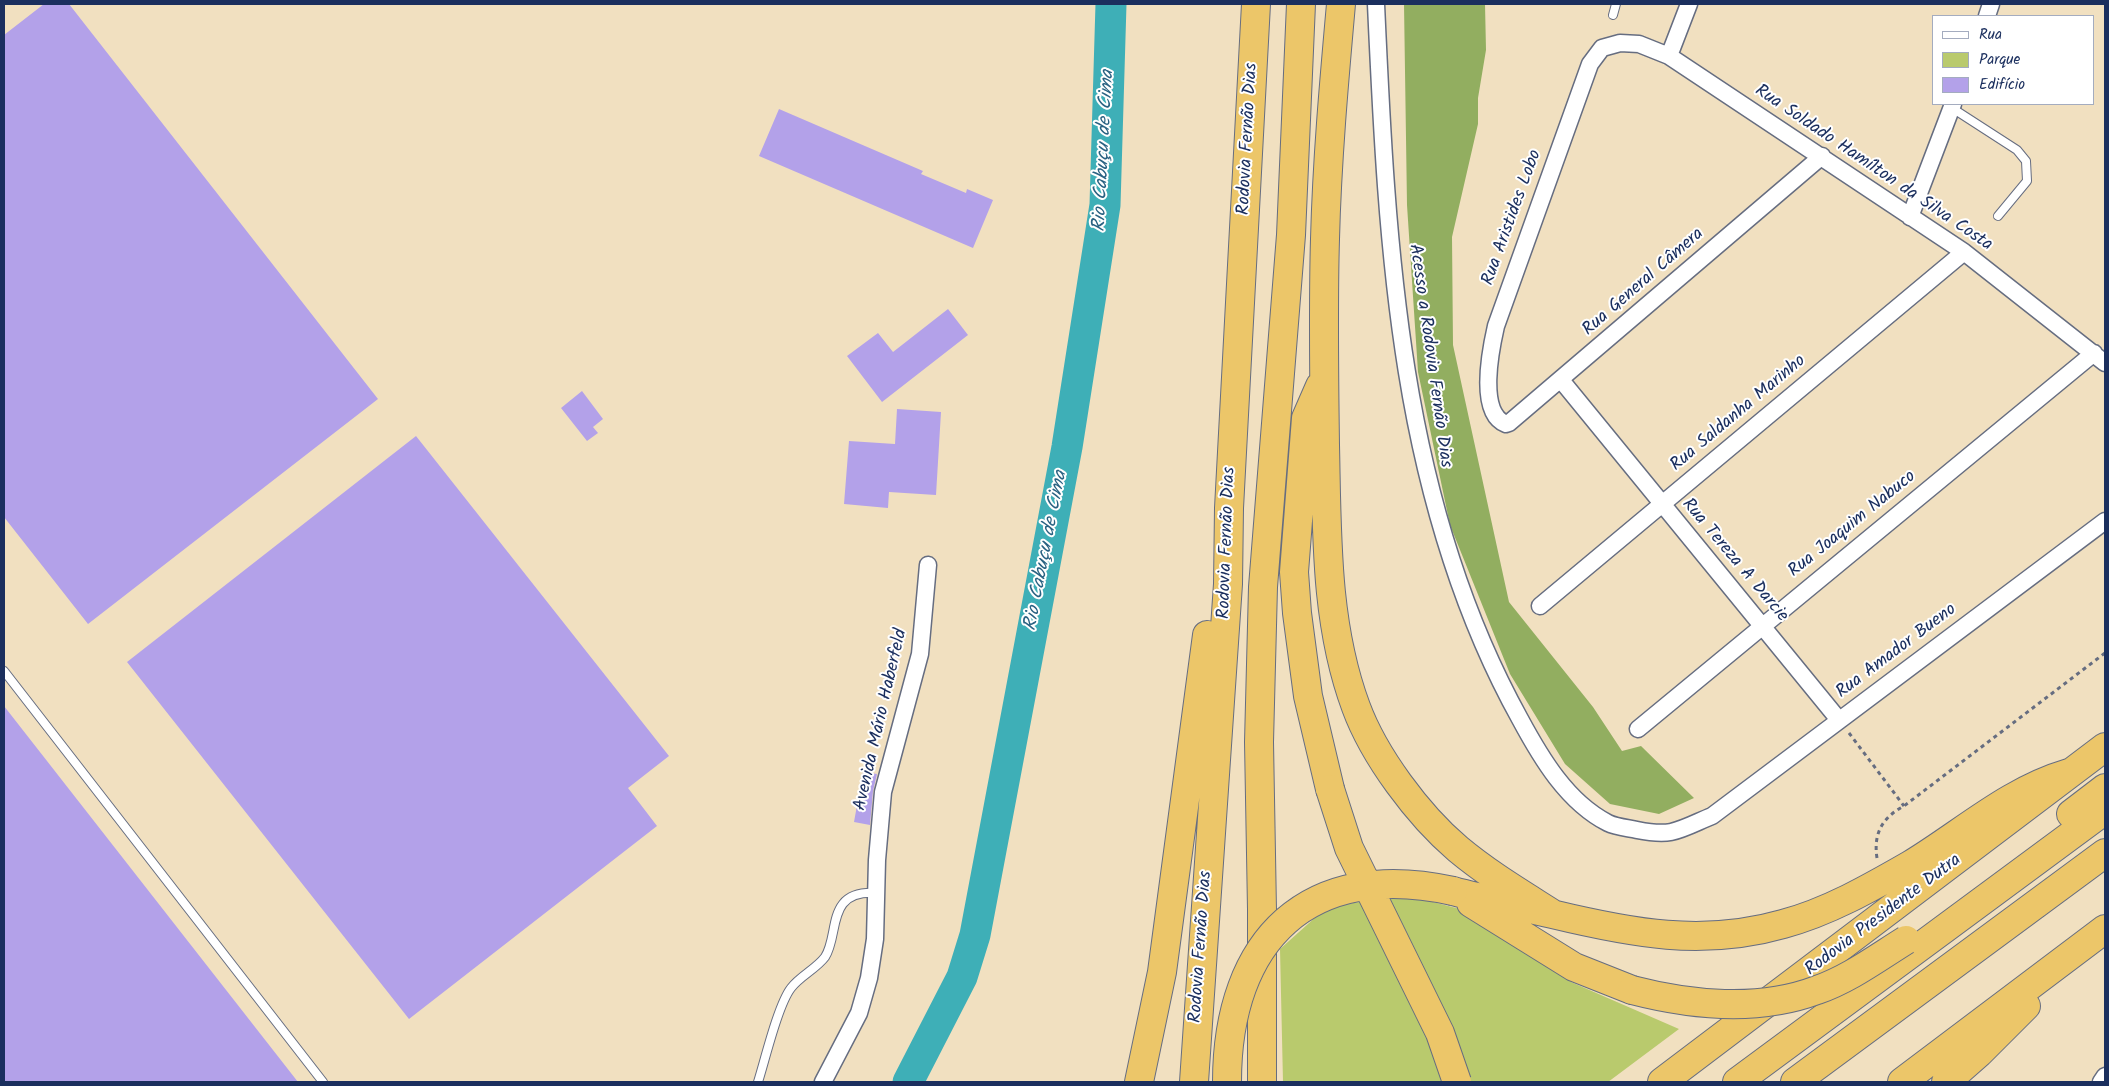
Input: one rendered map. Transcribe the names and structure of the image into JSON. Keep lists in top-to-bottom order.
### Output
{
  "streets": {
    "highway": ["Rodovia Fernão Dias", "Rodovia Presidente Dutra"],
    "street": [
      "Rua Soldado Hamílton da Silva Costa",
      "Rua Aristides Lobo",
      "Rua General Câmera",
      "Acesso a Rodovia Fernão Dias",
      "Rua Saldanha Marinho",
      "Rua Joaquim Nabuco",
      "Rua Tereza A Darcie",
      "Rua Amador Bueno",
      "Avenida Mário Haberfeld"
    ]
  },
  "crossings": [
    ["Rua Soldado Hamílton da Silva Costa", "Rua Aristides Lobo"],
    ["Rua Soldado Hamílton da Silva Costa", "Rua General Câmera"],
    ["Rua Soldado Hamílton da Silva Costa", "Rua Saldanha Marinho"],
    ["Rua Soldado Hamílton da Silva Costa", "Rua Joaquim Nabuco"],
    ["Rua Aristides Lobo", "Rua General Câmera"],
    ["Rua General Câmera", "Rua Tereza A Darcie"],
    ["Acesso a Rodovia Fernão Dias", "Rua Amador Bueno"],
    ["Rua Saldanha Marinho", "Rua Tereza A Darcie"],
    ["Rua Joaquim Nabuco", "Rua Tereza A Darcie"],
    ["Rua Tereza A Darcie", "Rua Amador Bueno"]
  ],
  "water": ["Rio Cabuçu de Cima"],
  "legend": ["Rua", "Parque", "Edifício"]
}
